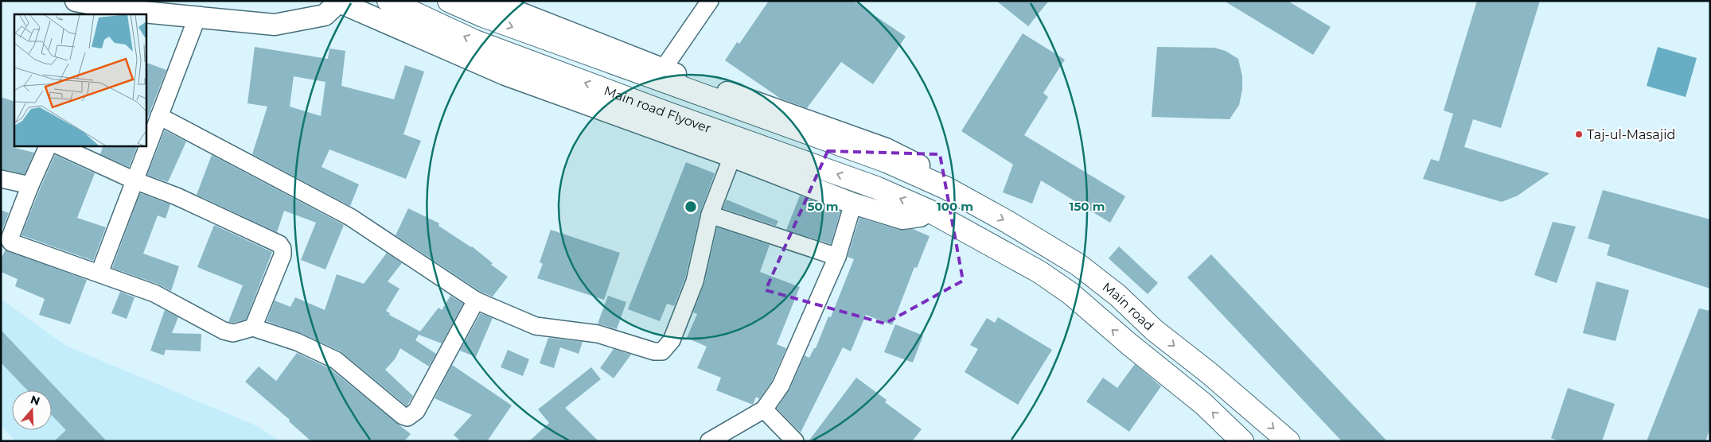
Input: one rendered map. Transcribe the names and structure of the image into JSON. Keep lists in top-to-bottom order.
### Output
{
  "streets": {
    "main road": ["Main road Flyover", "Main road"]
  },
  "places": ["Taj-ul-Masajid"],
  "north": "top",
  "rings": ["50 m", "100 m", "150 m"]
}
